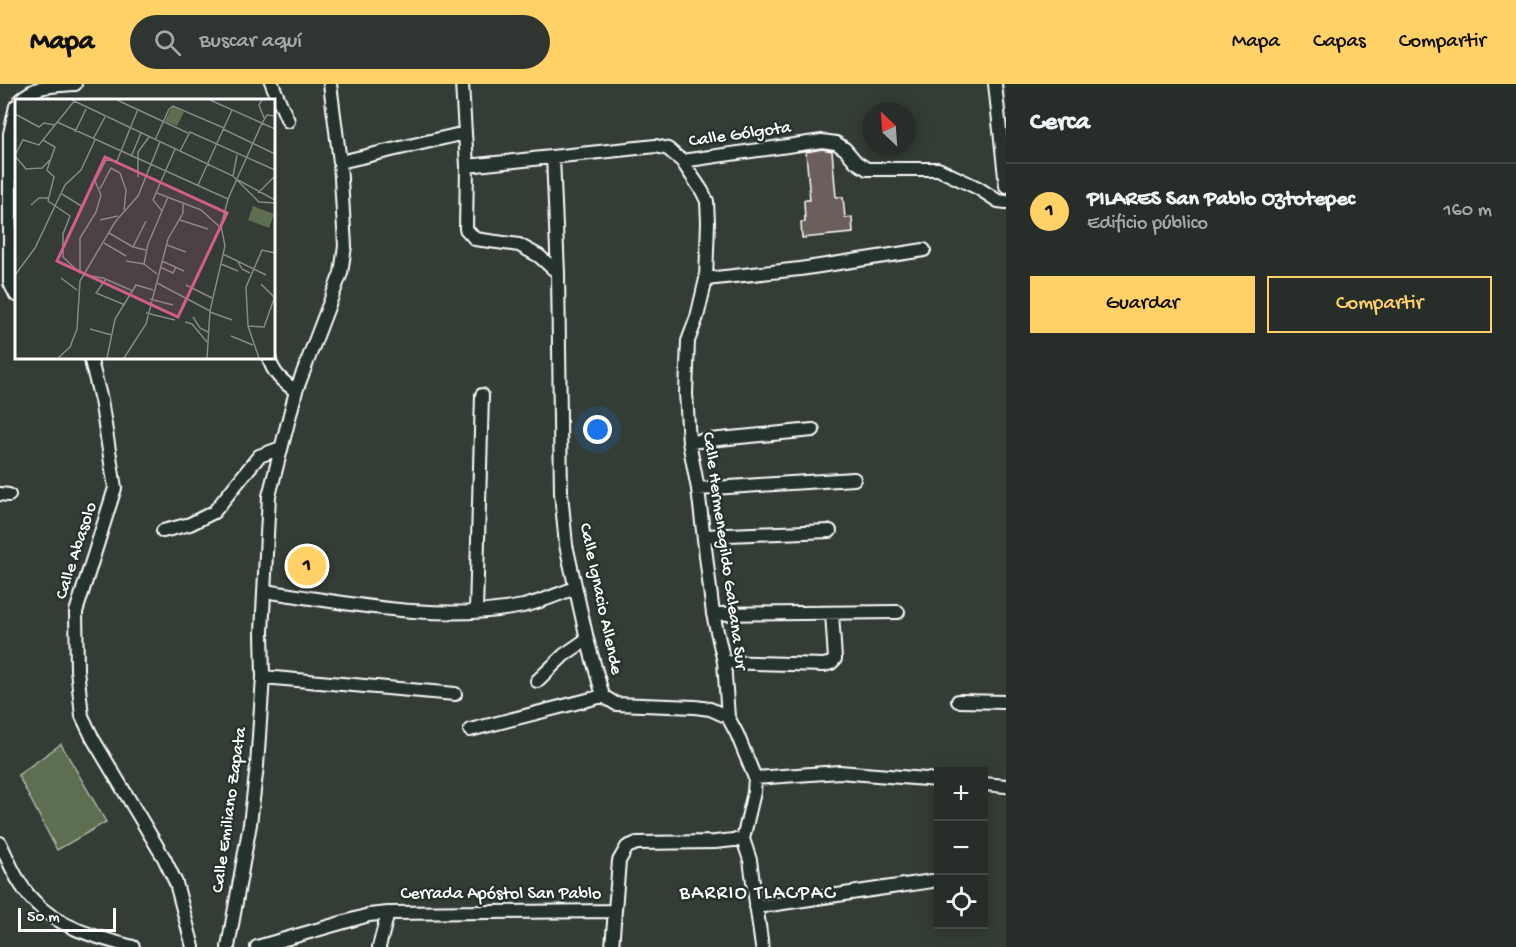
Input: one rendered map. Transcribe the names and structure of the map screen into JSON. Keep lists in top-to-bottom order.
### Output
{
  "streets": {
    "street": [
      "Calle Gólgota",
      "Calle Abasolo",
      "Calle Hermenegildo Galeana Sur",
      "Calle Ignacio Allende",
      "Calle Emiliano Zapata",
      "Cerrada Apóstol San Pablo"
    ]
  },
  "crossings": [
    ["Calle Gólgota", "Calle Hermenegildo Galeana Sur"],
    ["Calle Gólgota", "Calle Ignacio Allende"],
    ["Calle Hermenegildo Galeana Sur", "Calle Ignacio Allende"]
  ],
  "districts": ["BARRIO TLACPAC"],
  "scale_bar": "50 m",
  "north": "top left",
  "page": {
    "header": "Mapa",
    "search": "Buscar aquí",
    "nav": ["Mapa", "Capas", "Compartir"],
    "heading": "Cerca",
    "list": [
      {
        "mark": "1",
        "name": "PILARES San Pablo Oztotepec",
        "note": "Edificio público",
        "value": "160 m"
      }
    ],
    "buttons": ["Guardar", "Compartir"],
    "pins": "1",
    "map_buttons": ["+", "−"],
    "scale": "50 m"
  }
}
